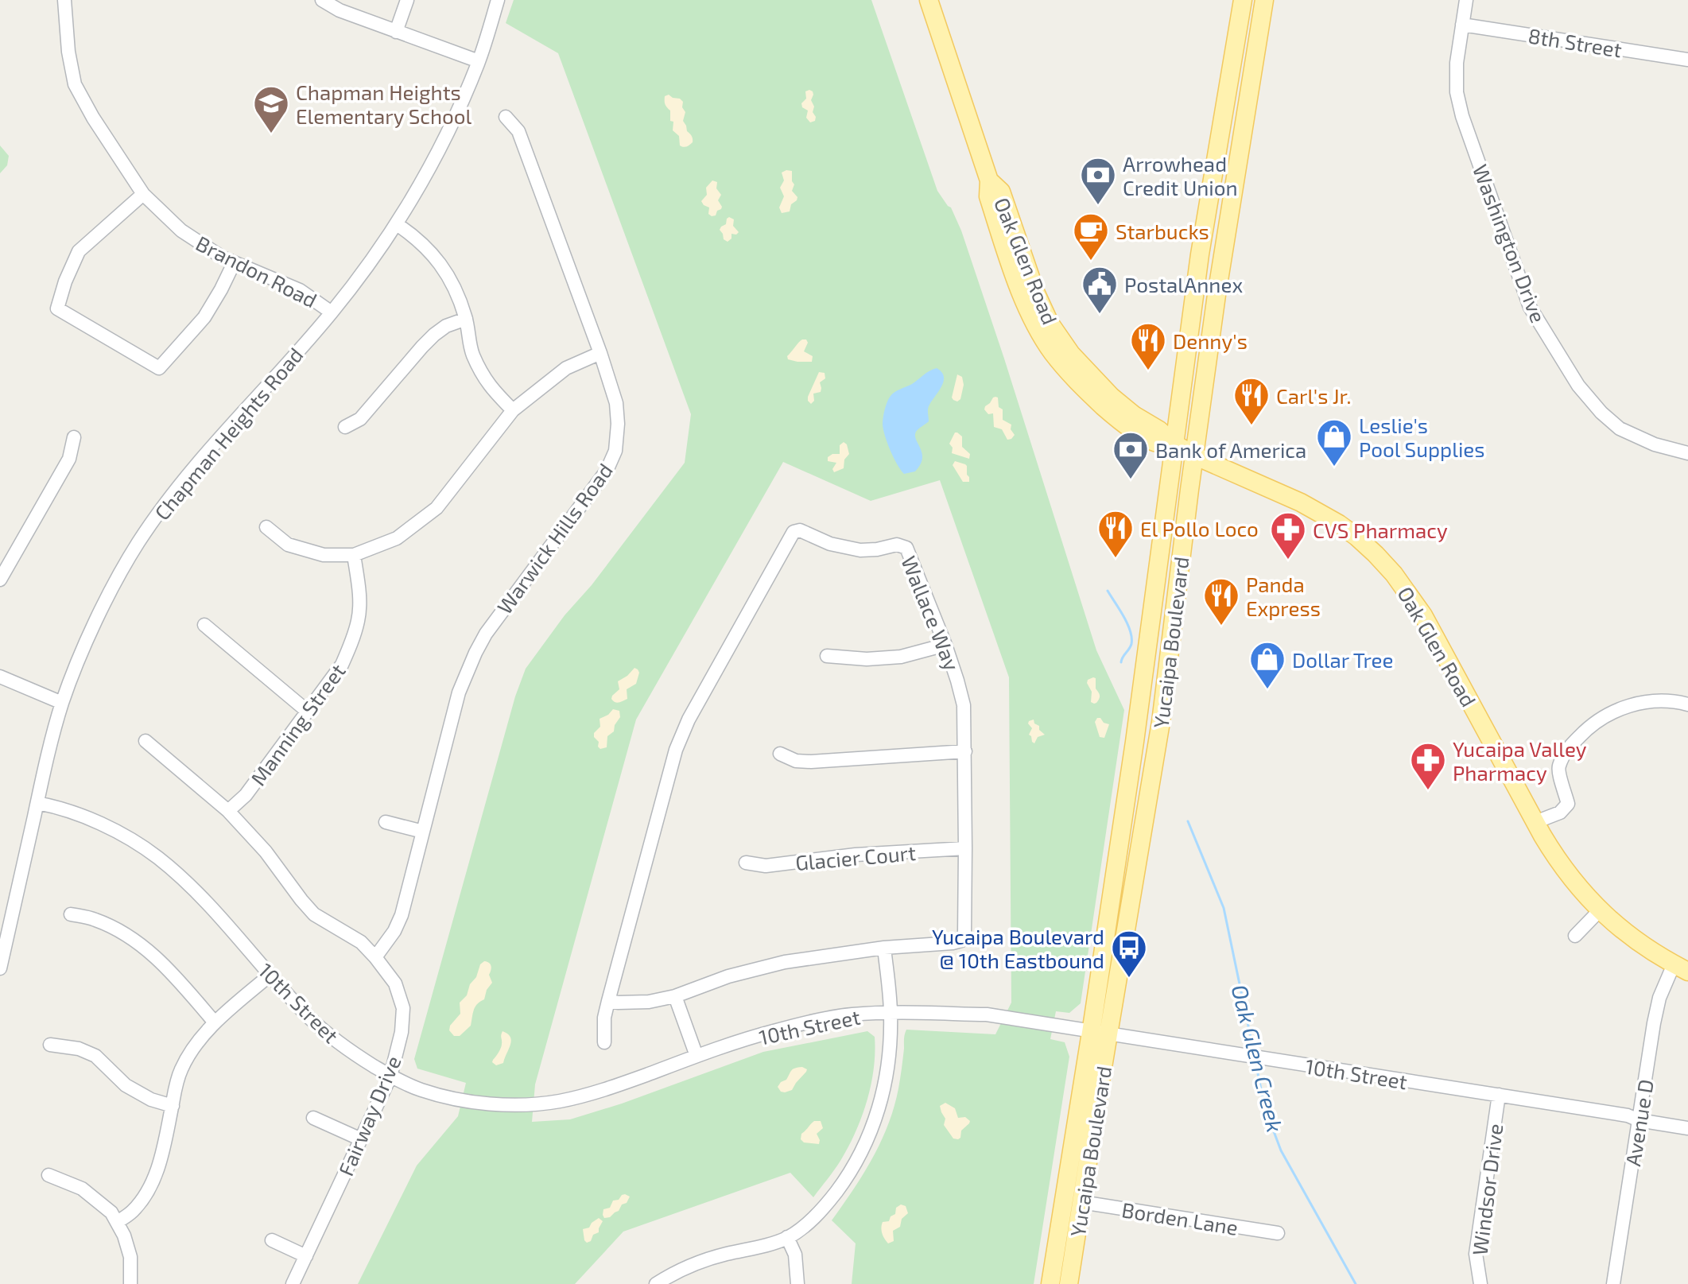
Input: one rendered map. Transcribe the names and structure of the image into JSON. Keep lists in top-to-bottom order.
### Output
{
  "streets": {
    "main road": ["Oak Glen Road", "Yucaipa Boulevard"],
    "street": [
      "8th Street",
      "Washington Drive",
      "Brandon Road",
      "Chapman Heights Road",
      "Warwick Hills Road",
      "Wallace Way",
      "Manning Street",
      "Glacier Court",
      "10th Street",
      "Fairway Drive",
      "Avenue D",
      "Windsor Drive",
      "Borden Lane"
    ]
  },
  "crossings": [
    ["8th Street", "Washington Drive"],
    ["Oak Glen Road", "Yucaipa Boulevard"],
    ["Oak Glen Road", "Avenue D"],
    ["Brandon Road", "Chapman Heights Road"],
    ["Chapman Heights Road", "10th Street"],
    ["Warwick Hills Road", "Fairway Drive"],
    ["Wallace Way", "Glacier Court"],
    ["Yucaipa Boulevard", "10th Street"],
    ["Yucaipa Boulevard", "Borden Lane"],
    ["Manning Street", "Fairway Drive"],
    ["10th Street", "Fairway Drive"],
    ["10th Street", "Avenue D"],
    ["10th Street", "Windsor Drive"]
  ],
  "water": ["Oak Glen Creek"],
  "places": {
    "school or university": ["Chapman Heights Elementary School"],
    "bank": ["Arrowhead Credit Union", "Bank of America"],
    "cafe": ["Starbucks"],
    "public building": ["PostalAnnex"],
    "restaurant": [
      "Denny's",
      "Carl's Jr.",
      "El Pollo Loco",
      "Panda Express"
    ],
    "shop": ["Leslie's Pool Supplies", "Dollar Tree"],
    "pharmacy": ["CVS Pharmacy", "Yucaipa Valley Pharmacy"],
    "bus stop": ["Yucaipa Boulevard @ 10th Eastbound"]
  }
}
